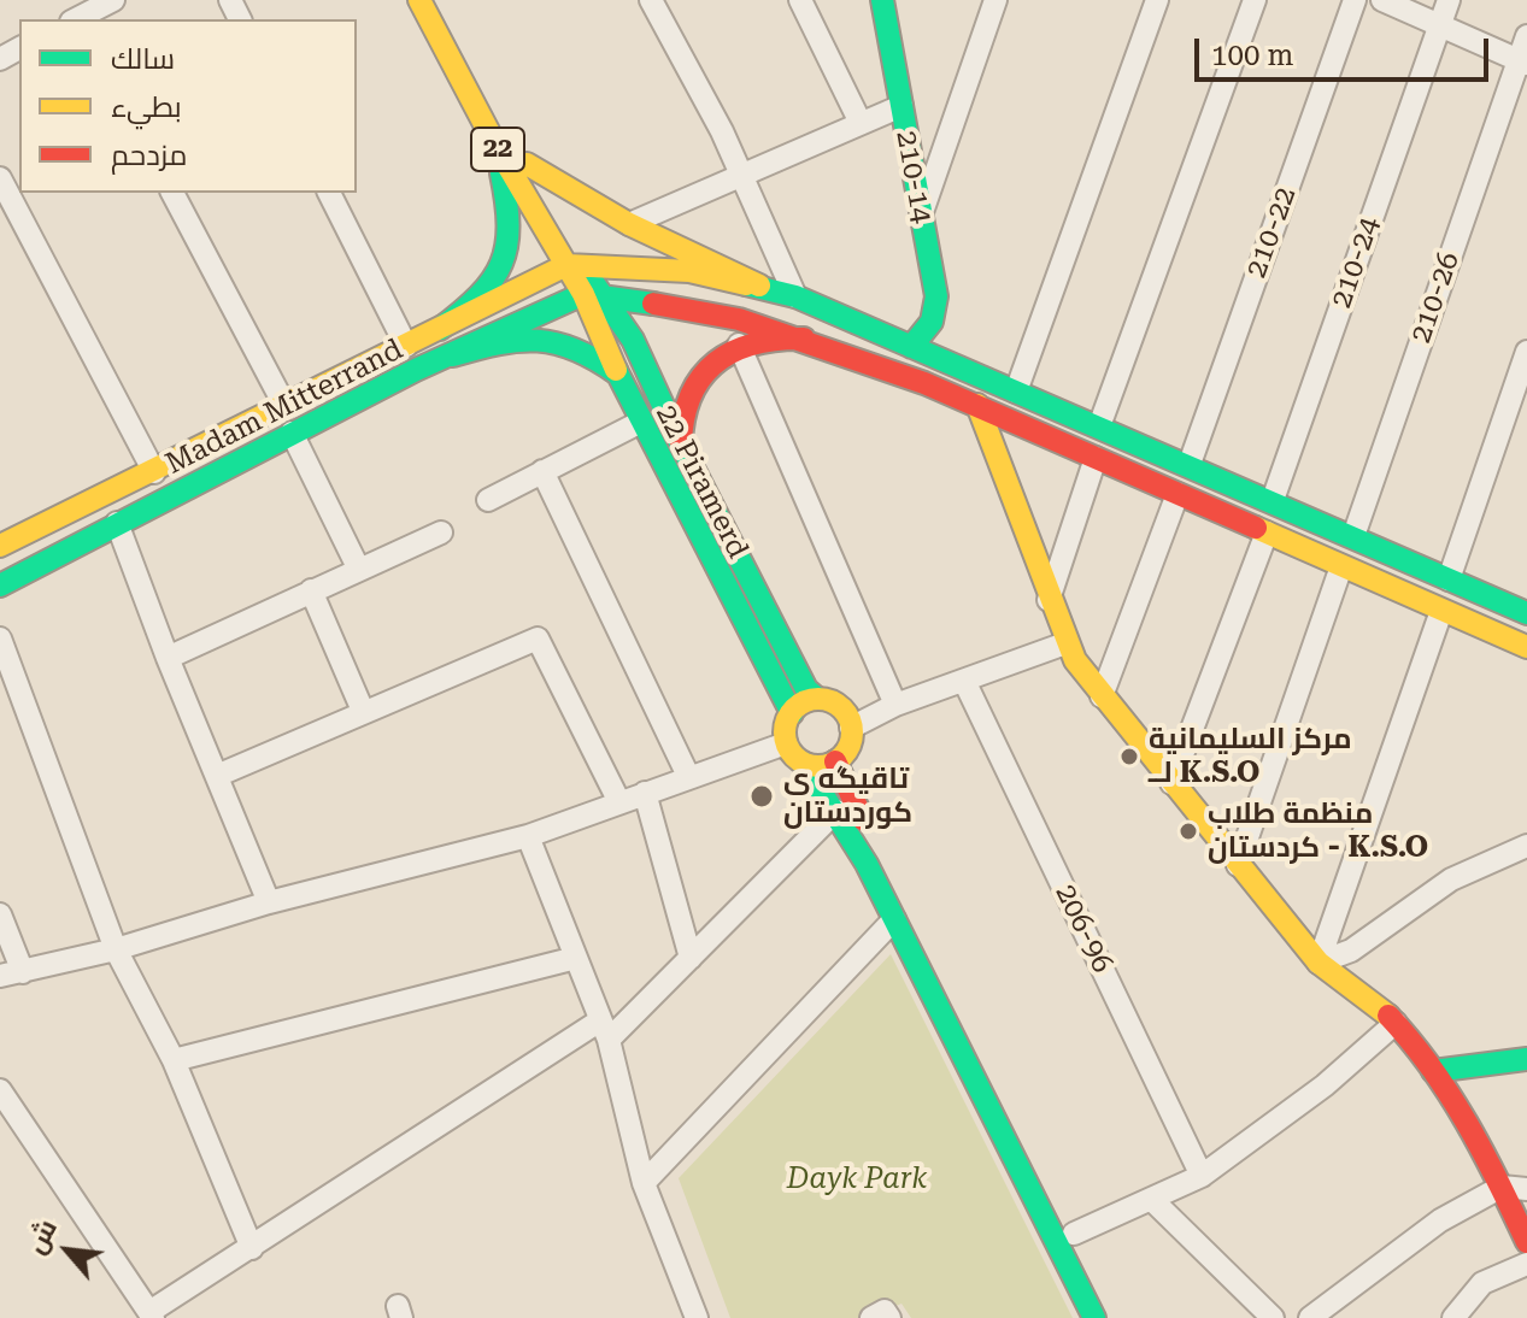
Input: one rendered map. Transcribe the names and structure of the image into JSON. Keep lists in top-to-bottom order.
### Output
{
  "streets": {
    "main road": [
      "22",
      "210-14",
      "Madam Mitterrand",
      "22 Piramerd"
    ],
    "street": [
      "210-22",
      "210-24",
      "210-26",
      "206-96"
    ]
  },
  "crossings": [
    ["22", "Madam Mitterrand"],
    ["22", "22 Piramerd"],
    ["Madam Mitterrand", "22 Piramerd"]
  ],
  "parks": ["Dayk Park"],
  "places": ["مرکز السلیمانیة لــ K.S.O", "تاقيگه ى كوردستان", "منظمة طلاب كردستان - K.S.O"],
  "legend": ["سالك", "بطيء", "مزدحم"],
  "scale_bar": "100 m",
  "north": "top left"
}
